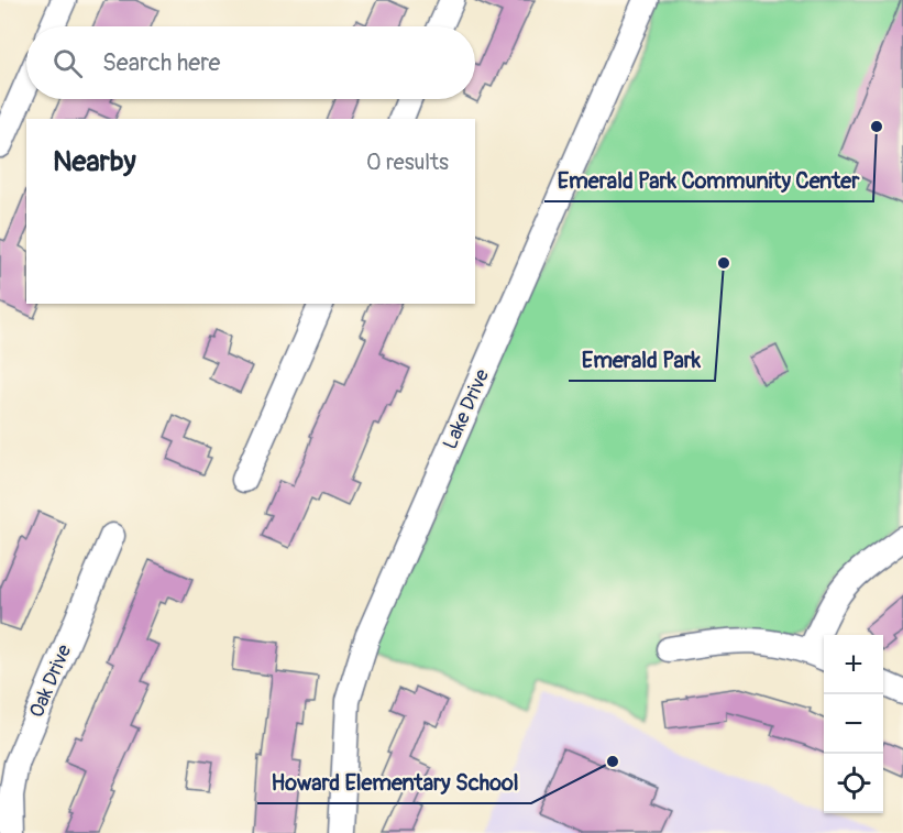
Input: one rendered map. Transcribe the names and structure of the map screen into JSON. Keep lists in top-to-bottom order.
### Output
{
  "streets": {
    "street": ["Lake Drive", "Oak Drive"]
  },
  "places": ["Emerald Park Community Center", "Emerald Park", "Howard Elementary School"],
  "page": {
    "search": "Search here",
    "heading": ["Nearby", "0 results"],
    "map_buttons": ["+", "−"]
  }
}
